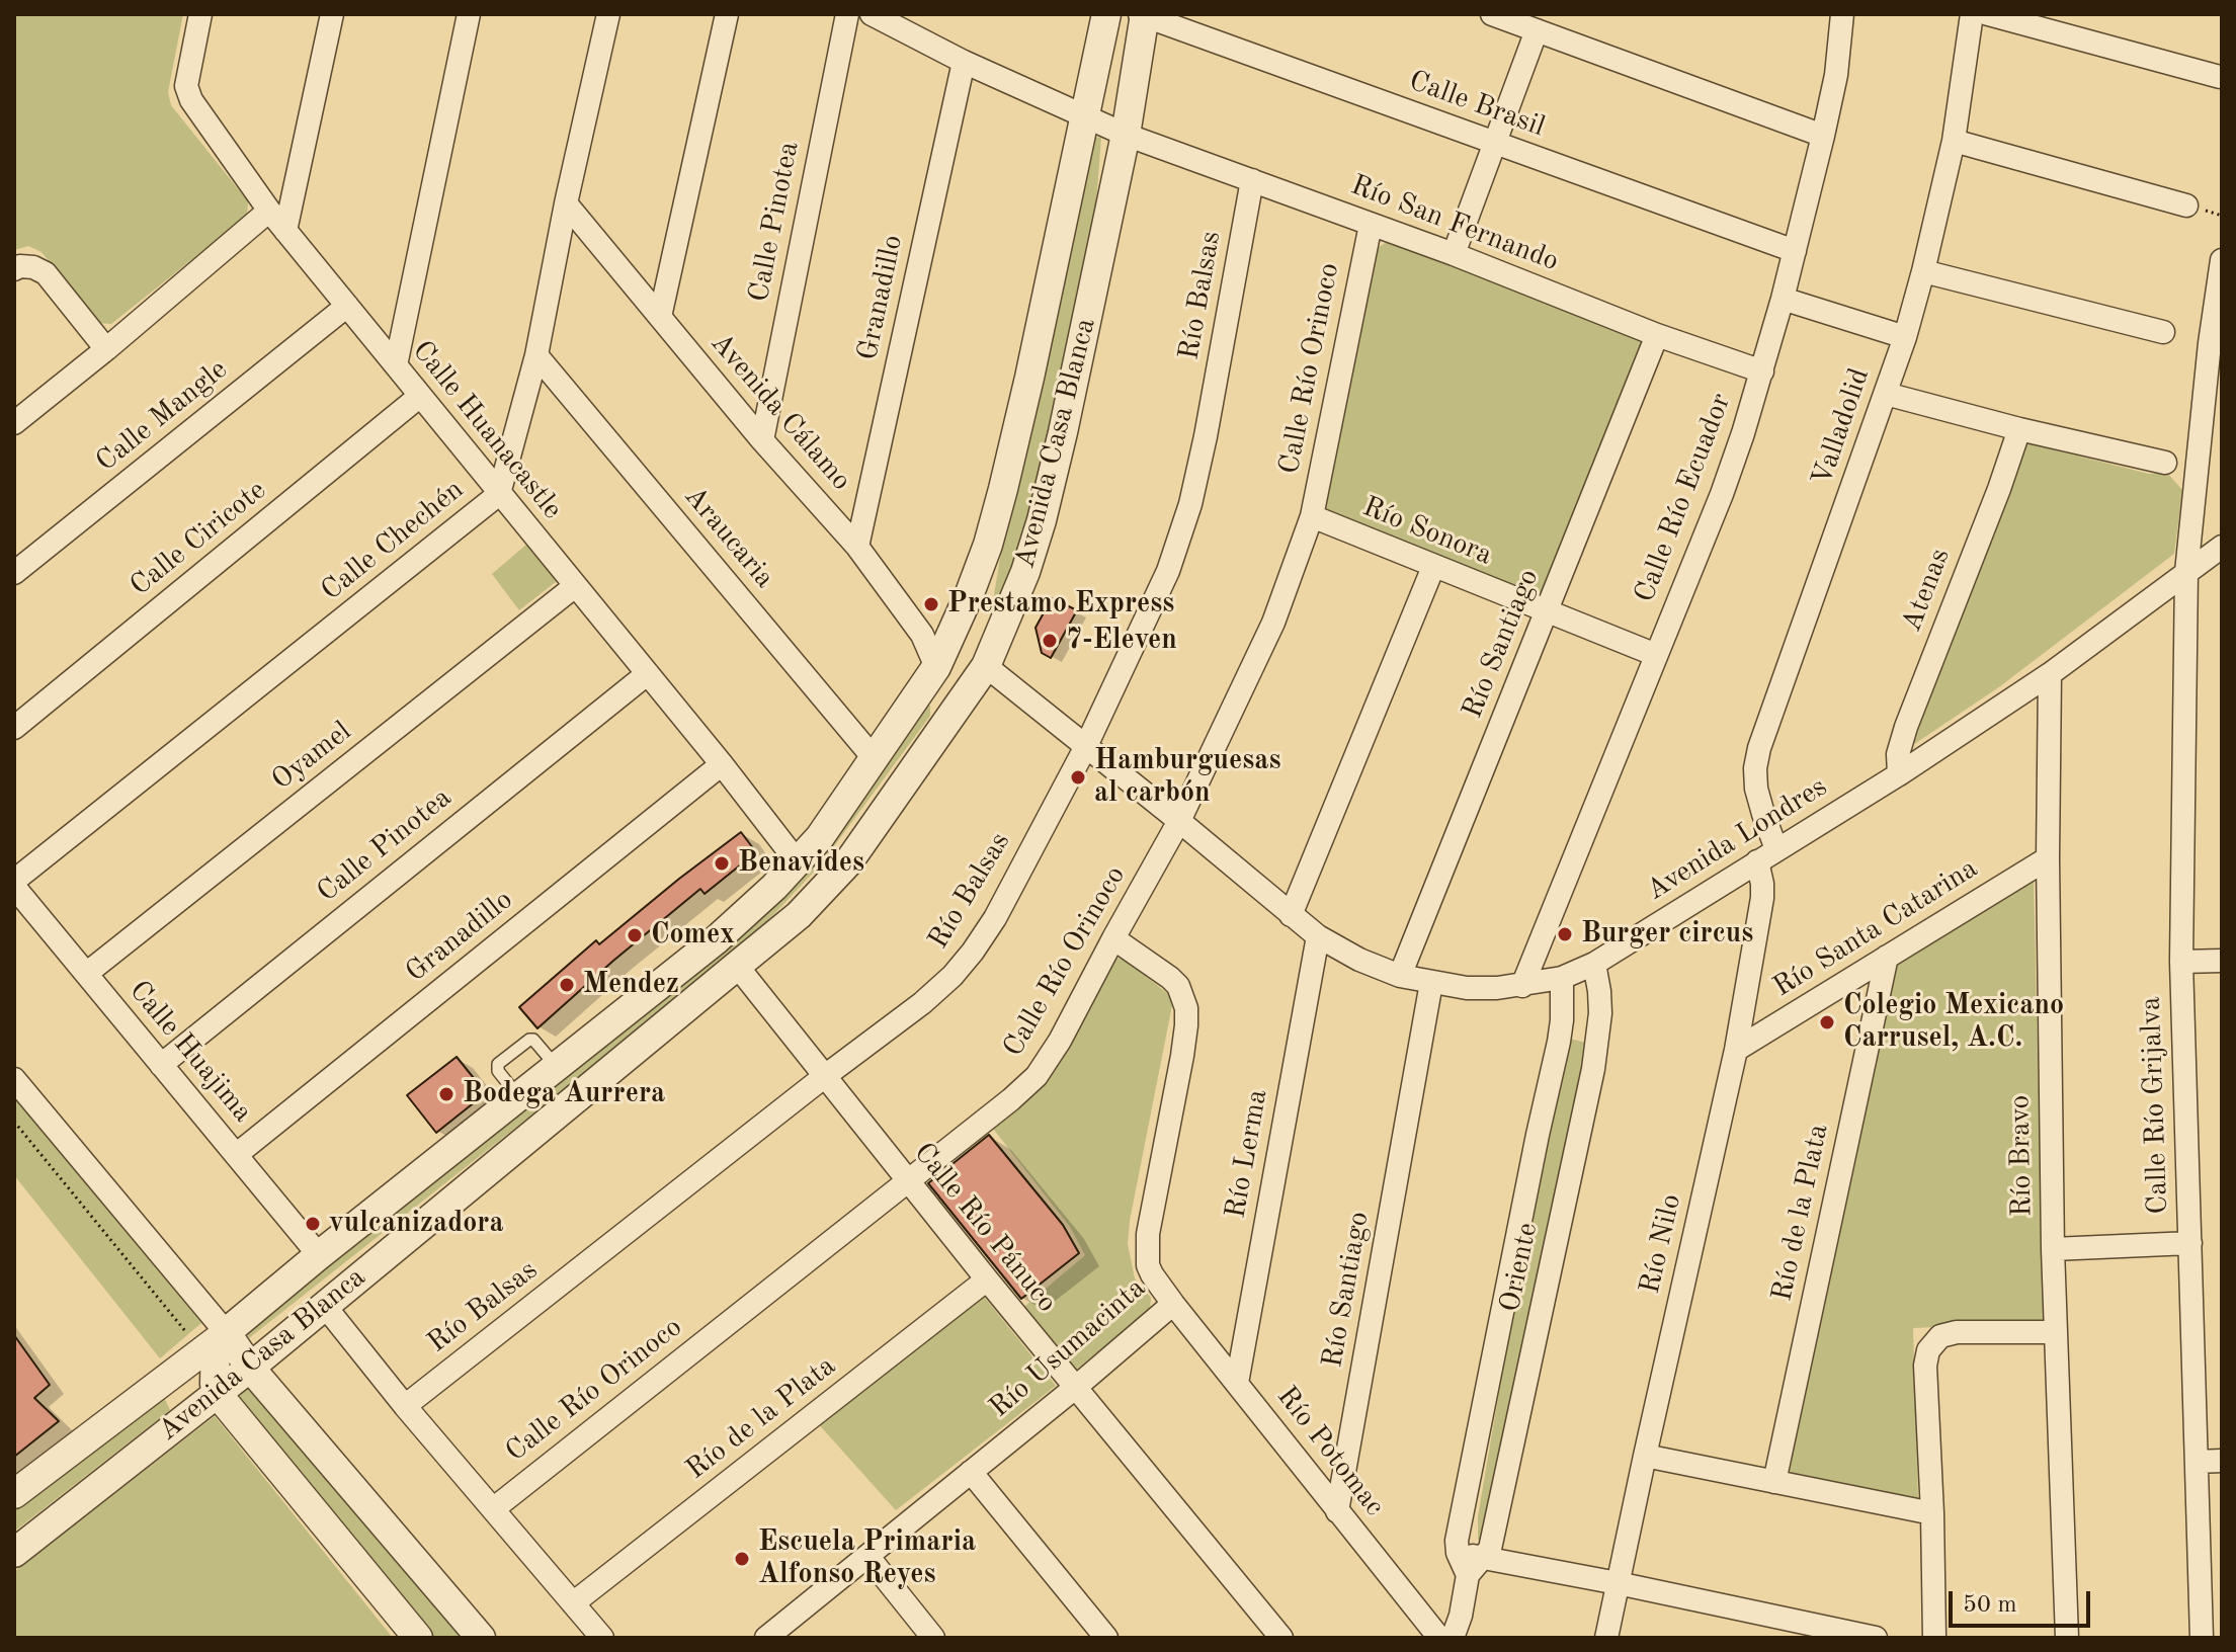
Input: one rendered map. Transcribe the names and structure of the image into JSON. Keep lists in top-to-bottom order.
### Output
{
  "streets": {
    "street": [
      "Calle Brasil",
      "Calle Pinotea",
      "Río San Fernando",
      "Río Balsas",
      "Granadillo",
      "Calle Río Orinoco",
      "Avenida Cálamo",
      "Calle Mangle",
      "Valladolid",
      "Calle Huanacastle",
      "Avenida Casa Blanca",
      "Calle Río Ecuador",
      "Río Sonora",
      "Araucaria",
      "Calle Ciricote",
      "Calle Chechén",
      "Atenas",
      "Río Santiago",
      "Oyamel",
      "Avenida Londres",
      "Río Santa Catarina",
      "Calle Huajima",
      "Calle Río Grijalva",
      "Río Lerma",
      "Río Bravo",
      "Río de la Plata",
      "Calle Río Pánuco",
      "Río Nilo",
      "Oriente",
      "Río Usumacinta",
      "Río Potomac"
    ]
  },
  "crossings": [
    ["Calle Brasil", "Avenida Casa Blanca"],
    ["Calle Brasil", "Calle Río Ecuador"],
    ["Calle Pinotea", "Avenida Cálamo"],
    ["Calle Pinotea", "Calle Huanacastle"],
    ["Calle Pinotea", "Calle Huajima"],
    ["Río San Fernando", "Río Balsas"],
    ["Río San Fernando", "Granadillo"],
    ["Río San Fernando", "Calle Río Orinoco"],
    ["Río San Fernando", "Avenida Casa Blanca"],
    ["Río San Fernando", "Calle Río Ecuador"],
    ["Río San Fernando", "Río Santiago"],
    ["Río Balsas", "Avenida Londres"],
    ["Río Balsas", "Calle Río Pánuco"],
    ["Granadillo", "Avenida Cálamo"],
    ["Granadillo", "Calle Huanacastle"],
    ["Granadillo", "Calle Huajima"],
    ["Calle Río Orinoco", "Río Sonora"],
    ["Calle Río Orinoco", "Avenida Londres"],
    ["Calle Río Orinoco", "Calle Río Pánuco"],
    ["Calle Río Orinoco", "Río Usumacinta"],
    ["Avenida Cálamo", "Avenida Casa Blanca"],
    ["Avenida Cálamo", "Calle Chechén"],
    ["Calle Mangle", "Calle Huanacastle"],
    ["Valladolid", "Avenida Londres"],
    ["Valladolid", "Río Nilo"],
    ["Calle Huanacastle", "Avenida Casa Blanca"],
    ["Calle Huanacastle", "Calle Ciricote"],
    ["Calle Huanacastle", "Calle Chechén"],
    ["Calle Huanacastle", "Oyamel"],
    ["Avenida Casa Blanca", "Araucaria"],
    ["Avenida Casa Blanca", "Avenida Londres"],
    ["Avenida Casa Blanca", "Calle Huajima"],
    ["Avenida Casa Blanca", "Calle Río Pánuco"],
    ["Calle Río Ecuador", "Río Sonora"],
    ["Calle Río Ecuador", "Avenida Londres"],
    ["Río Sonora", "Río Santiago"],
    ["Araucaria", "Calle Chechén"],
    ["Calle Chechén", "Calle Huajima"],
    ["Atenas", "Avenida Londres"],
    ["Río Santiago", "Avenida Londres"],
    ["Río Santiago", "Río Potomac"],
    ["Oyamel", "Calle Huajima"],
    ["Avenida Londres", "Calle Río Grijalva"],
    ["Avenida Londres", "Río Lerma"],
    ["Avenida Londres", "Río Bravo"],
    ["Avenida Londres", "Río Nilo"],
    ["Avenida Londres", "Oriente"],
    ["Río Santa Catarina", "Río Bravo"],
    ["Río Santa Catarina", "Río de la Plata"],
    ["Río Santa Catarina", "Río Nilo"],
    ["Río Lerma", "Río Potomac"],
    ["Río de la Plata", "Calle Río Pánuco"],
    ["Calle Río Pánuco", "Río Usumacinta"],
    ["Río Usumacinta", "Río Potomac"]
  ],
  "places": [
    "Prestamo Express",
    "7-Eleven",
    "Hamburguesas al carbón",
    "Benavides",
    "Burger circus",
    "Comex",
    "Mendez",
    "Colegio Mexicano Carrusel, A.C.",
    "Bodega Aurrera",
    "vulcanizadora",
    "Escuela Primaria Alfonso Reyes"
  ],
  "scale_bar": "50 m"
}
